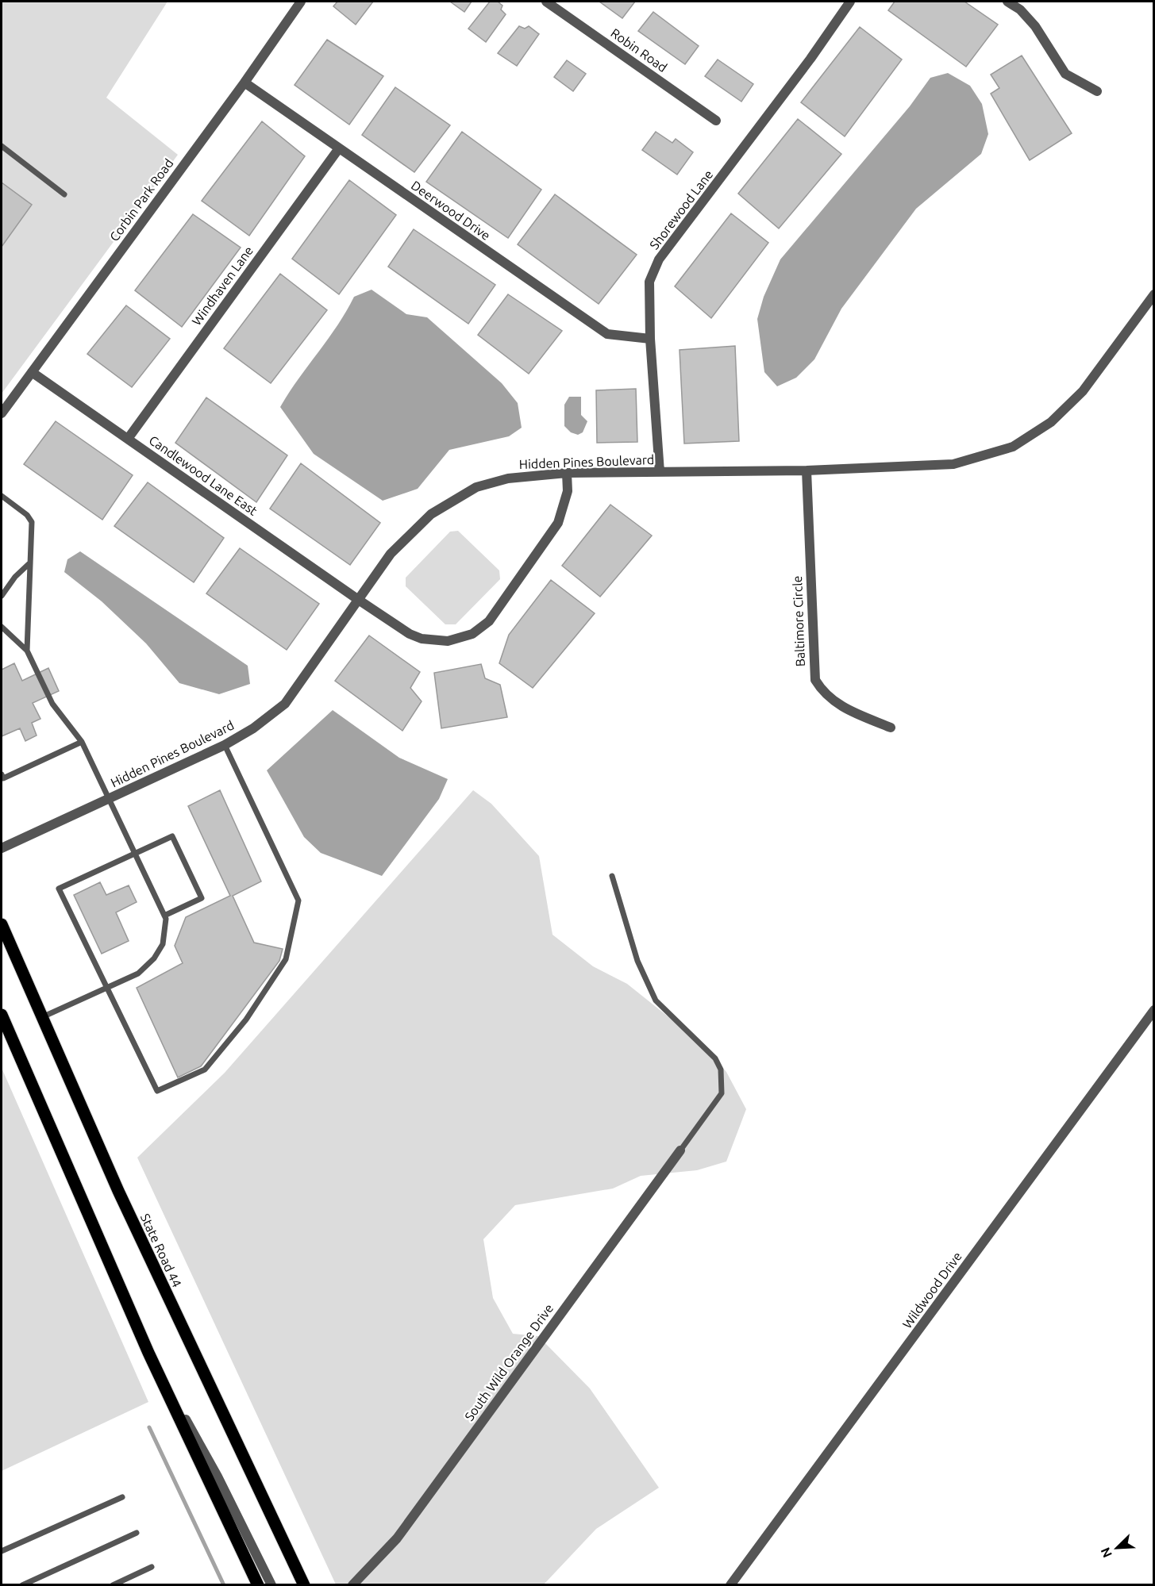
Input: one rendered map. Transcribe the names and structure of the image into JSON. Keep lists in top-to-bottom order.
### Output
{
  "streets": {
    "main road": ["State Road 44"],
    "street": [
      "Robin Road",
      "Corbin Park Road",
      "Shorewood Lane",
      "Deerwood Drive",
      "Windhaven Lane",
      "Hidden Pines Boulevard",
      "Candlewood Lane East",
      "Baltimore Circle",
      "Wildwood Drive",
      "South Wild Orange Drive"
    ]
  },
  "crossings": [
    ["Corbin Park Road", "Deerwood Drive"],
    ["Corbin Park Road", "Candlewood Lane East"],
    ["Shorewood Lane", "Deerwood Drive"],
    ["Shorewood Lane", "Hidden Pines Boulevard"],
    ["Deerwood Drive", "Windhaven Lane"],
    ["Windhaven Lane", "Candlewood Lane East"],
    ["Hidden Pines Boulevard", "Candlewood Lane East"],
    ["Hidden Pines Boulevard", "Baltimore Circle"]
  ],
  "north": "bottom left"
}
